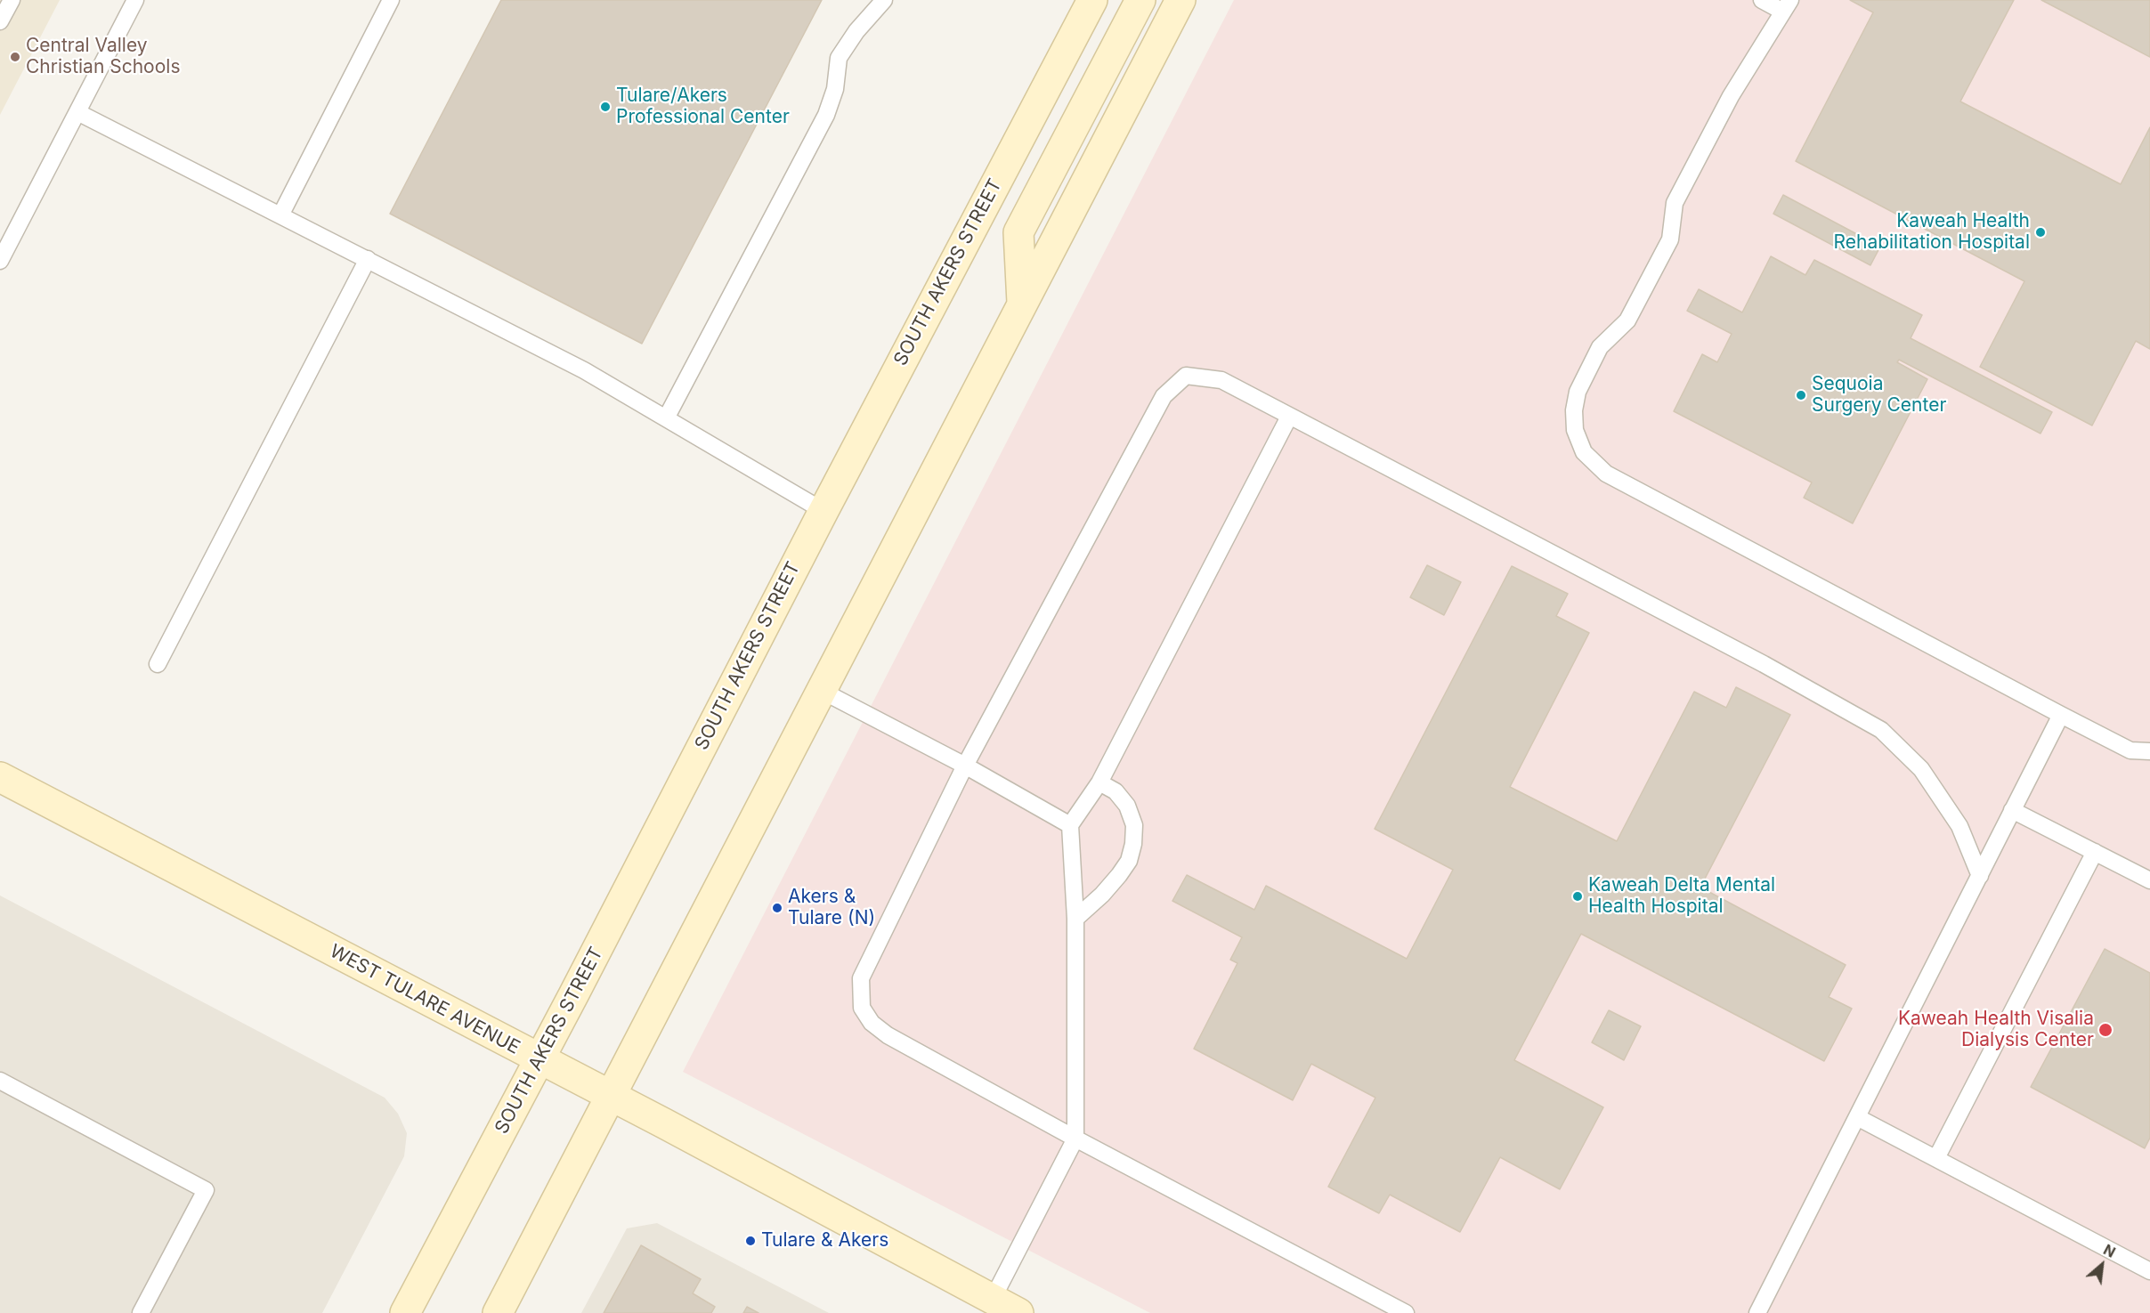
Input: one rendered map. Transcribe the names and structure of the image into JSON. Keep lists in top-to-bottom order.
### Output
{
  "streets": {
    "main road": ["SOUTH AKERS STREET", "WEST TULARE AVENUE"]
  },
  "crossings": [
    ["SOUTH AKERS STREET", "WEST TULARE AVENUE"]
  ],
  "places": [
    "Central Valley Christian Schools",
    "Tulare/Akers Professional Center",
    "Kaweah Health Rehabilitation Hospital",
    "Sequoia Surgery Center",
    "Kaweah Delta Mental Health Hospital",
    "Akers & Tulare (N)",
    "Kaweah Health Visalia Dialysis Center",
    "Tulare & Akers"
  ],
  "north": "top right"
}
